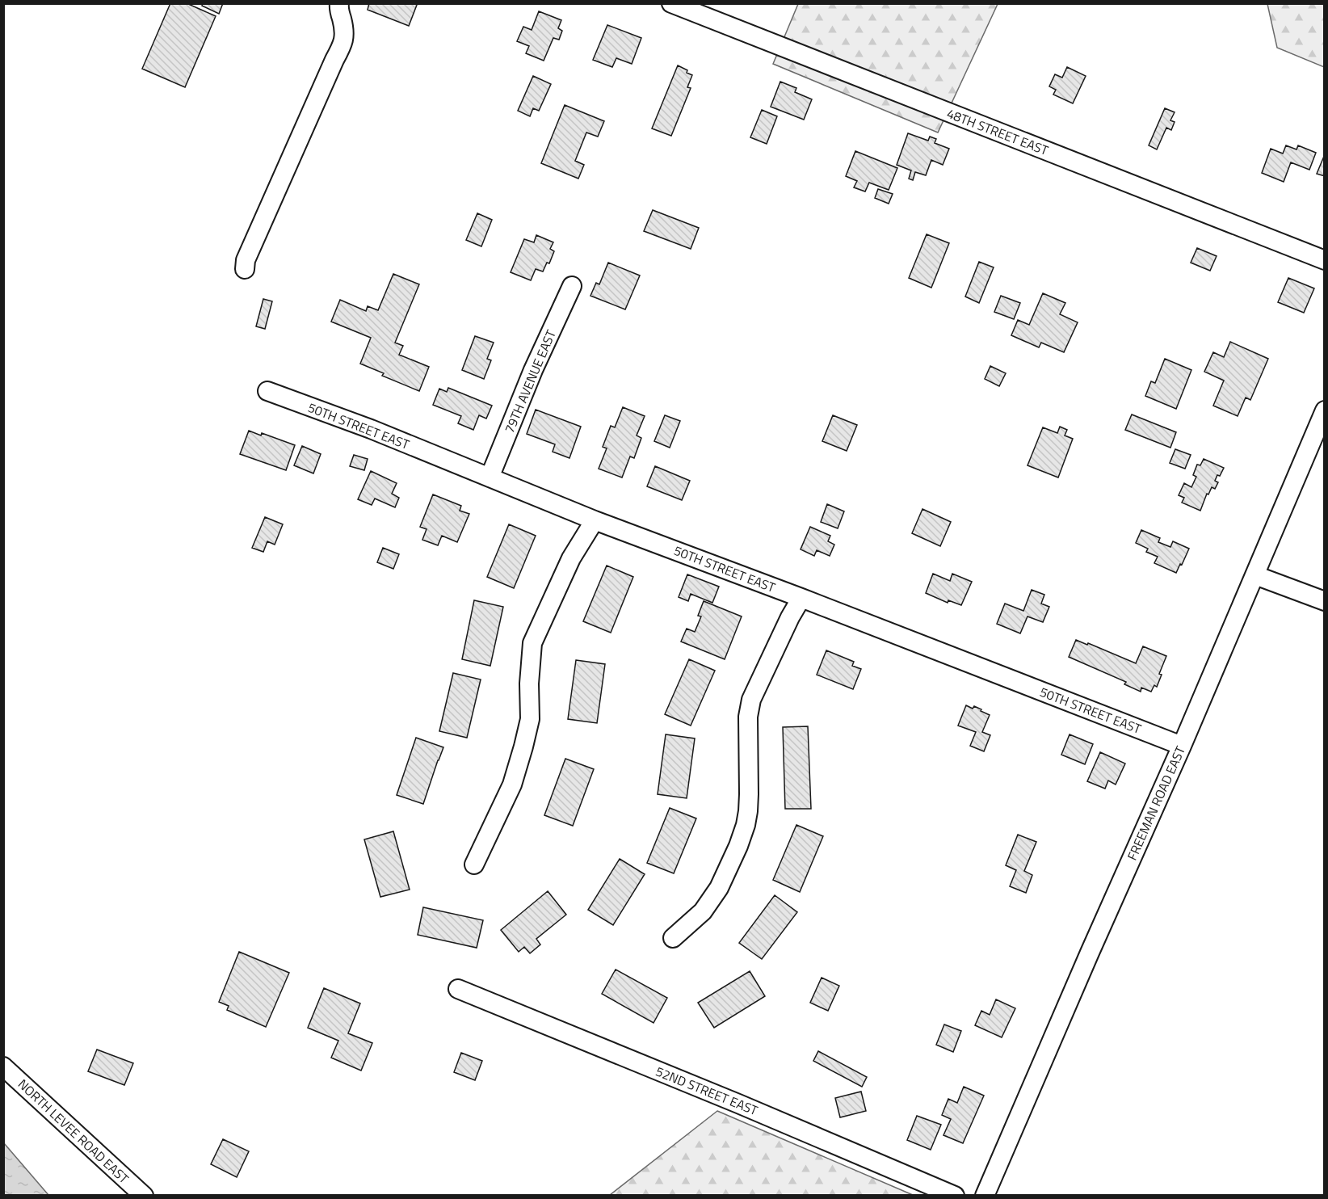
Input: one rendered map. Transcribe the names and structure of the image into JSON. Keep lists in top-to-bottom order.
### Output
{
  "streets": {
    "street": [
      "48TH STREET EAST",
      "79TH AVENUE EAST",
      "50TH STREET EAST",
      "FREEMAN ROAD EAST",
      "52ND STREET EAST",
      "NORTH LEVEE ROAD EAST"
    ]
  },
  "crossings": [
    ["79TH AVENUE EAST", "50TH STREET EAST"],
    ["50TH STREET EAST", "FREEMAN ROAD EAST"]
  ]
}
